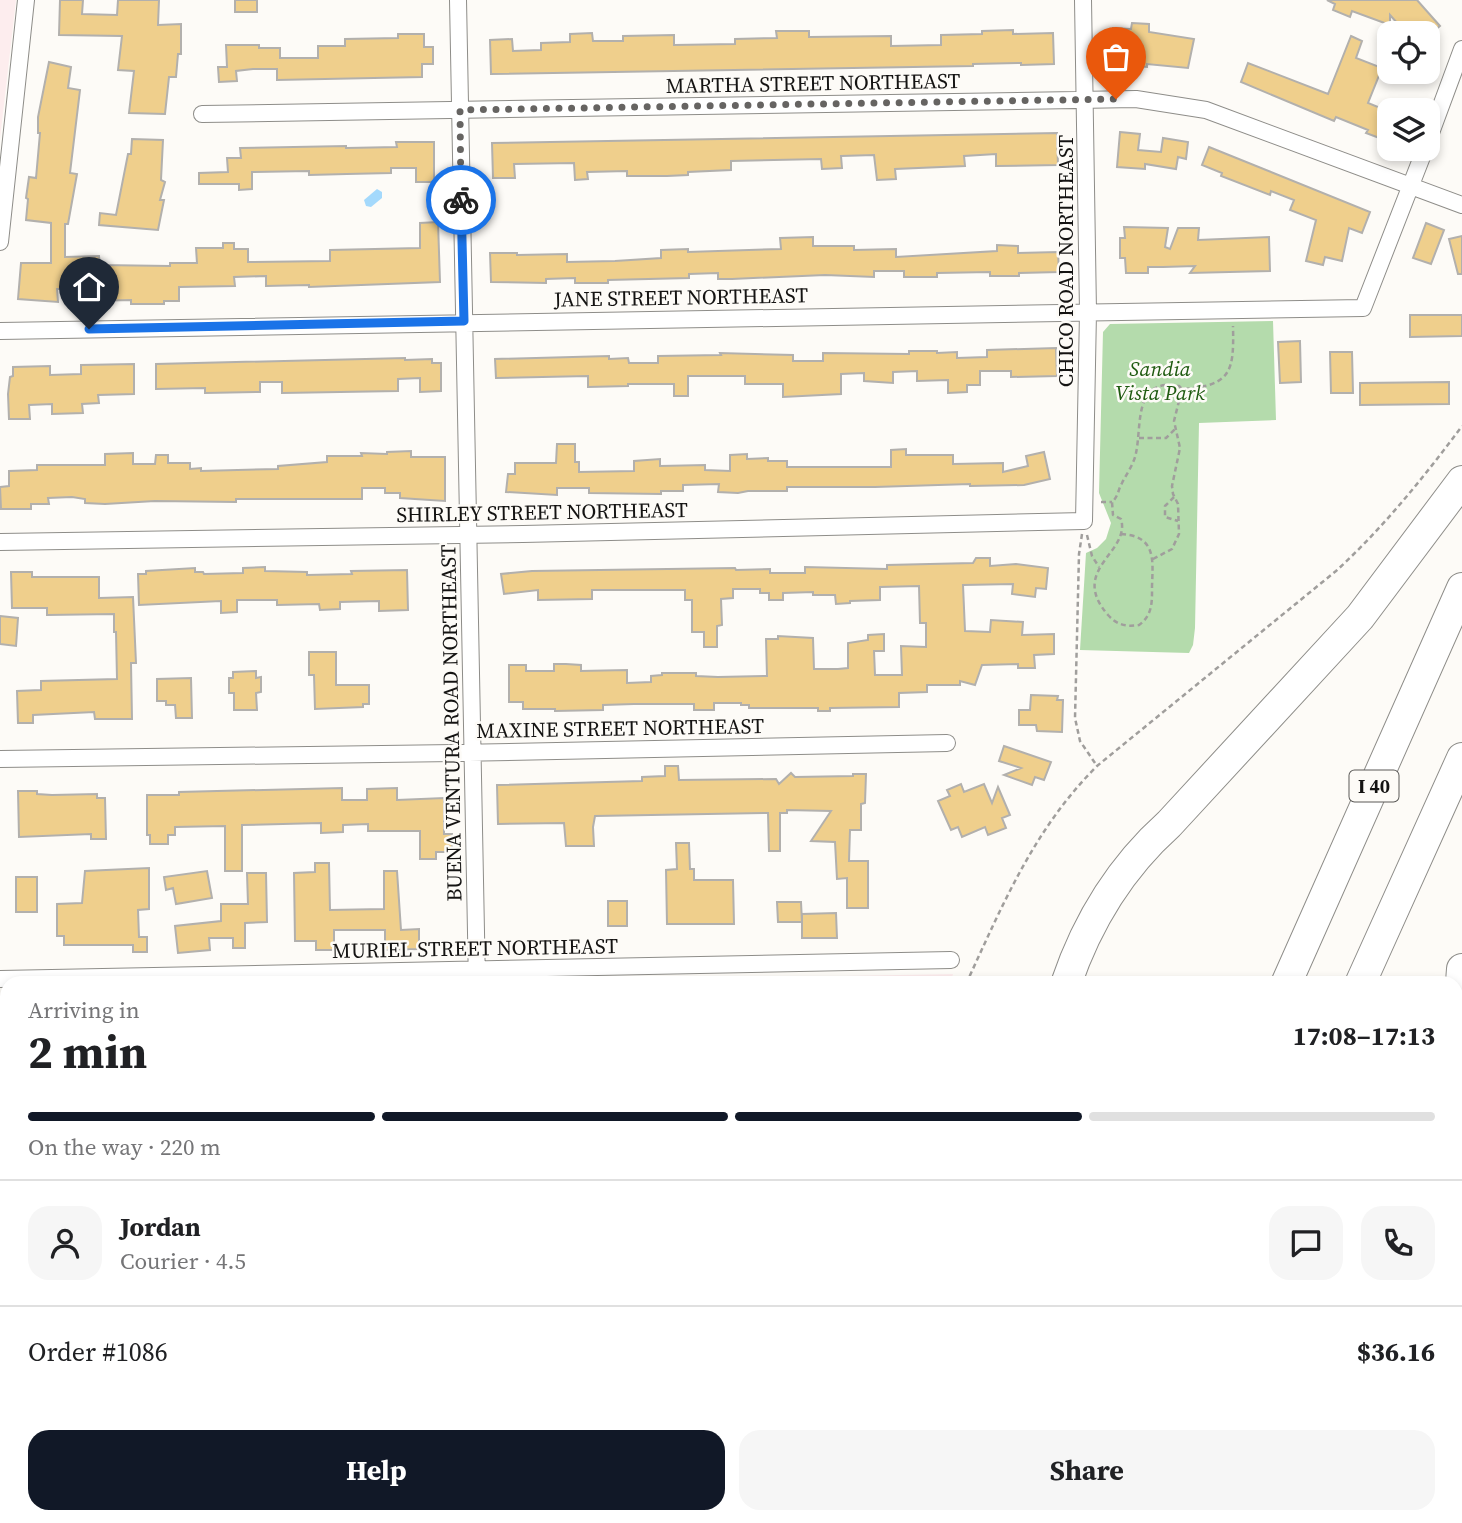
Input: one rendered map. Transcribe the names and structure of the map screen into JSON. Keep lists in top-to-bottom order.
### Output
{
  "streets": {
    "highway": ["I 40"],
    "street": [
      "MARTHA STREET NORTHEAST",
      "CHICO ROAD NORTHEAST",
      "JANE STREET NORTHEAST",
      "SHIRLEY STREET NORTHEAST",
      "BUENA VENTURA ROAD NORTHEAST",
      "MAXINE STREET NORTHEAST",
      "MURIEL STREET NORTHEAST"
    ]
  },
  "crossings": [
    ["MARTHA STREET NORTHEAST", "CHICO ROAD NORTHEAST"],
    ["MARTHA STREET NORTHEAST", "JANE STREET NORTHEAST"],
    ["MARTHA STREET NORTHEAST", "BUENA VENTURA ROAD NORTHEAST"],
    ["CHICO ROAD NORTHEAST", "JANE STREET NORTHEAST"],
    ["CHICO ROAD NORTHEAST", "SHIRLEY STREET NORTHEAST"],
    ["JANE STREET NORTHEAST", "BUENA VENTURA ROAD NORTHEAST"],
    ["SHIRLEY STREET NORTHEAST", "BUENA VENTURA ROAD NORTHEAST"],
    ["BUENA VENTURA ROAD NORTHEAST", "MAXINE STREET NORTHEAST"],
    ["BUENA VENTURA ROAD NORTHEAST", "MURIEL STREET NORTHEAST"]
  ],
  "parks": ["Sandia Vista Park"],
  "page": {
    "heading": ["2 min", "Arriving in", "17:08–17:13"],
    "panel": [
      "Jordan",
      "Courier · 4.5",
      "Order #1086",
      "$36.16"
    ],
    "bar": "On the way · 220 m",
    "buttons": ["Help", "Share"]
  }
}
